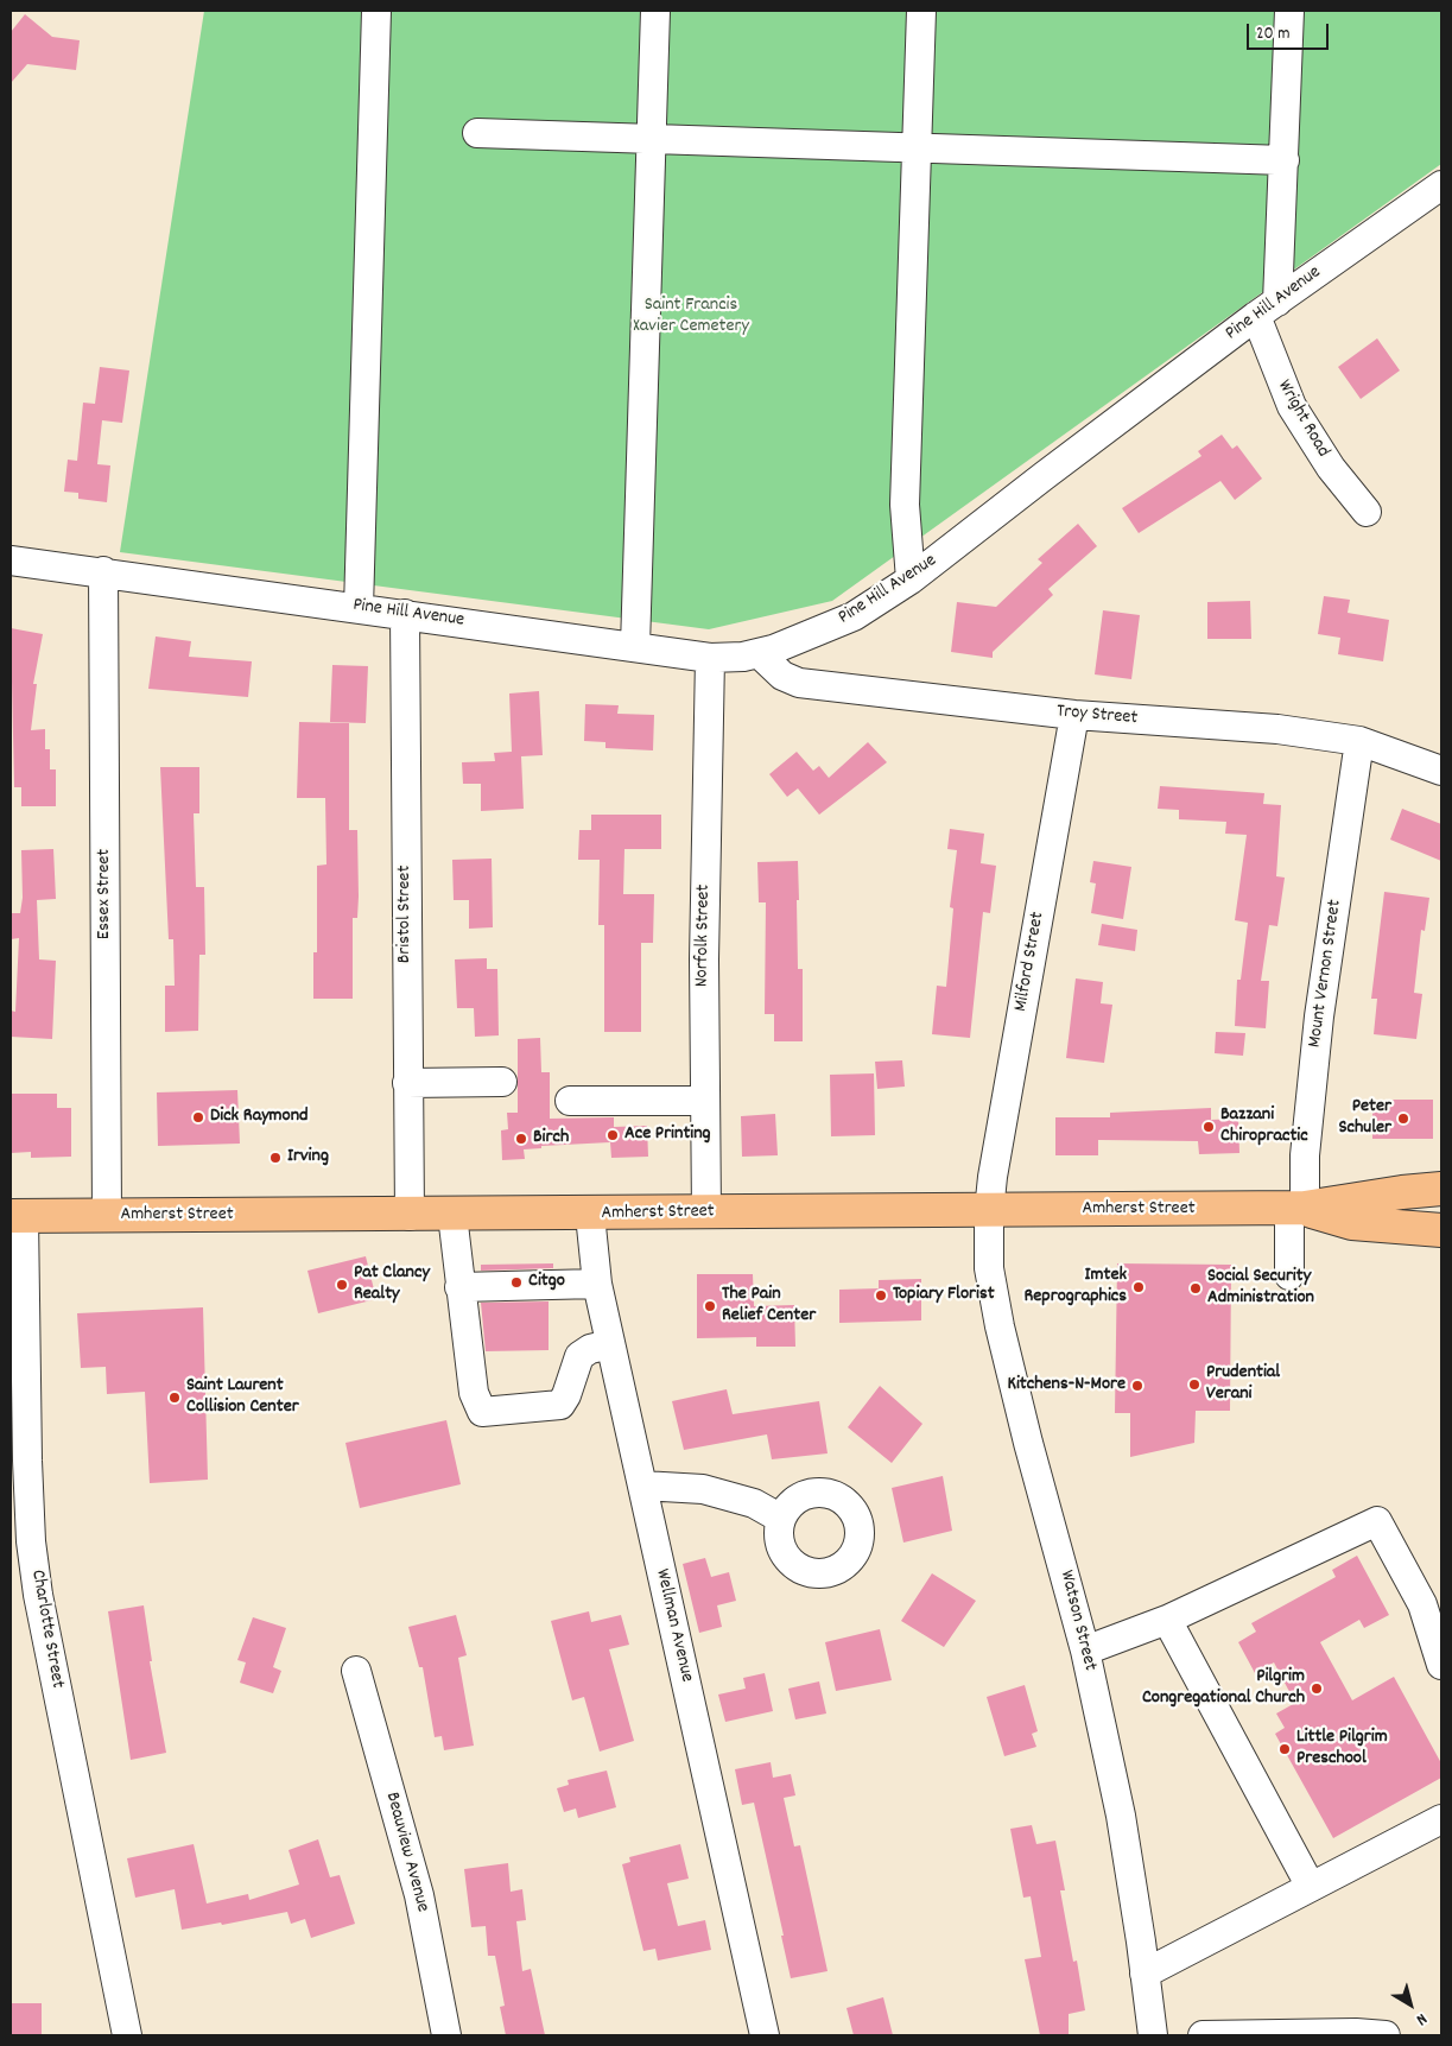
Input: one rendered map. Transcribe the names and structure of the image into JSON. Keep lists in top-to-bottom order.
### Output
{
  "streets": {
    "main road": ["Amherst Street"],
    "street": [
      "Pine Hill Avenue",
      "Wright Road",
      "Troy Street",
      "Essex Street",
      "Bristol Street",
      "Norfolk Street",
      "Milford Street",
      "Mount Vernon Street",
      "Watson Street",
      "Wellman Avenue",
      "Charlotte Street",
      "Beauview Avenue"
    ]
  },
  "crossings": [
    ["Pine Hill Avenue", "Wright Road"],
    ["Pine Hill Avenue", "Troy Street"],
    ["Pine Hill Avenue", "Essex Street"],
    ["Pine Hill Avenue", "Bristol Street"],
    ["Pine Hill Avenue", "Norfolk Street"],
    ["Troy Street", "Milford Street"],
    ["Troy Street", "Mount Vernon Street"],
    ["Essex Street", "Amherst Street"],
    ["Bristol Street", "Amherst Street"],
    ["Norfolk Street", "Amherst Street"],
    ["Milford Street", "Amherst Street"],
    ["Milford Street", "Watson Street"],
    ["Mount Vernon Street", "Amherst Street"],
    ["Amherst Street", "Watson Street"],
    ["Amherst Street", "Wellman Avenue"],
    ["Amherst Street", "Charlotte Street"]
  ],
  "parks": ["Saint Francis Xavier Cemetery"],
  "places": [
    "Dick Raymond",
    "Peter Schuler",
    "Bazzani Chiropractic",
    "Ace Printing",
    "Birch",
    "Irving",
    "Citgo",
    "Pat Clancy Realty",
    "Imtek Reprographics",
    "Social Security Administration",
    "Topiary Florist",
    "The Pain Relief Center",
    "Prudential Verani",
    "Kitchens-N-More",
    "Saint Laurent Collision Center",
    "Pilgrim Congregational Church",
    "Little Pilgrim Preschool"
  ],
  "scale_bar": "20 m",
  "north": "bottom right"
}
